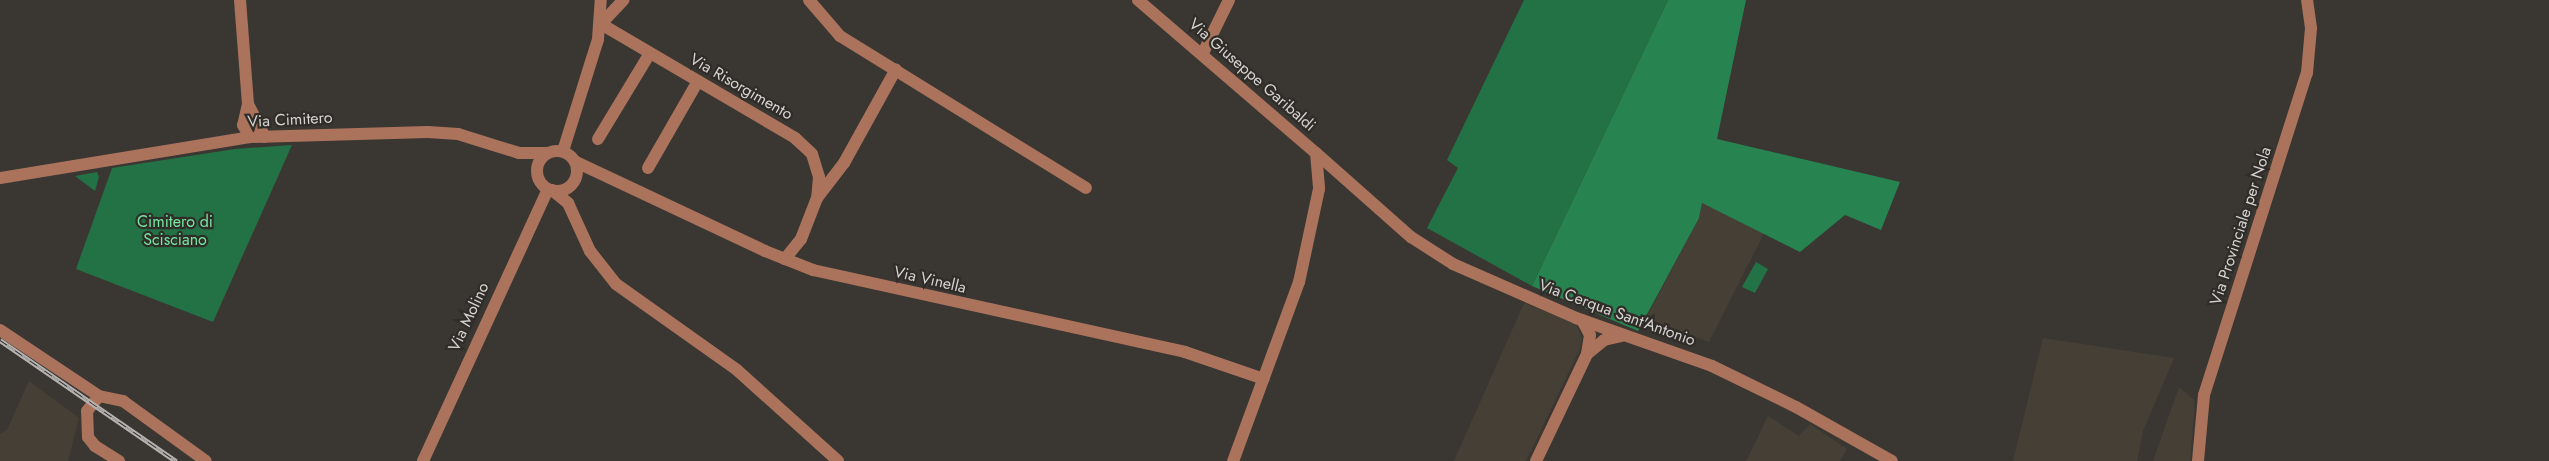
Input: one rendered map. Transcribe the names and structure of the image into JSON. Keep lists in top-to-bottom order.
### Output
{
  "streets": {
    "street": [
      "Via Giuseppe Garibaldi",
      "Via Risorgimento",
      "Via Cimitero",
      "Via Provinciale per Nola",
      "Via Vinella",
      "Via Cerqua Sant'Antonio",
      "Via Molino"
    ]
  },
  "crossings": [
    ["Via Giuseppe Garibaldi", "Via Vinella"],
    ["Via Giuseppe Garibaldi", "Via Cerqua Sant'Antonio"],
    ["Via Vinella", "Via Molino"]
  ],
  "parks": ["Cimitero di Scisciano"]
}
